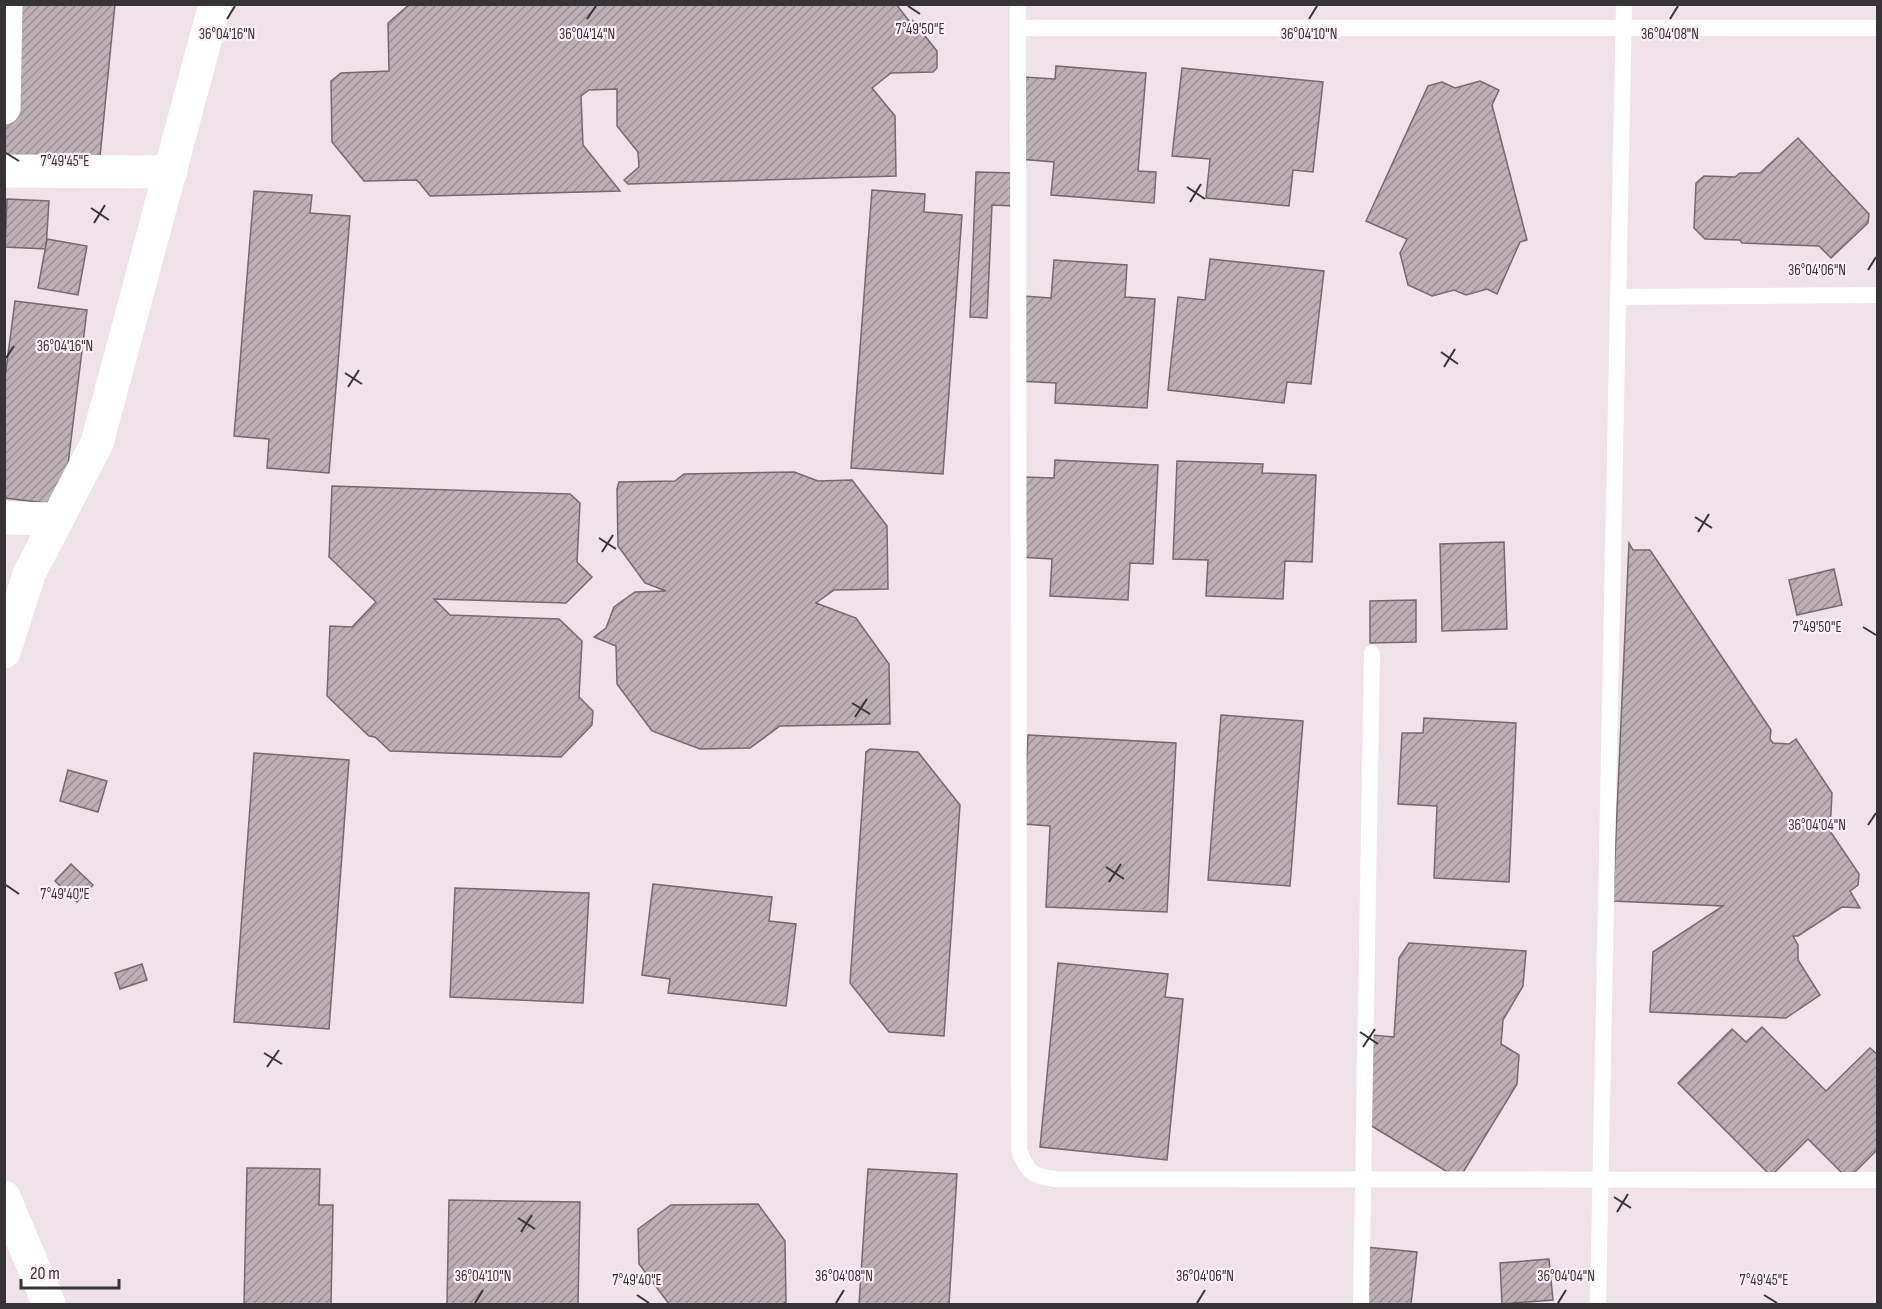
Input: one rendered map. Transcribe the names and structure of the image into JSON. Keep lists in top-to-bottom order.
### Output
{
  "scale_bar": "20 m",
  "coordinates": [
    "7°49'50\"E",
    "36°04'16\"N",
    "36°04'14\"N",
    "36°04'10\"N",
    "36°04'08\"N",
    "7°49'45\"E",
    "36°04'06\"N",
    "36°04'04\"N",
    "7°49'40\"E"
  ]
}
